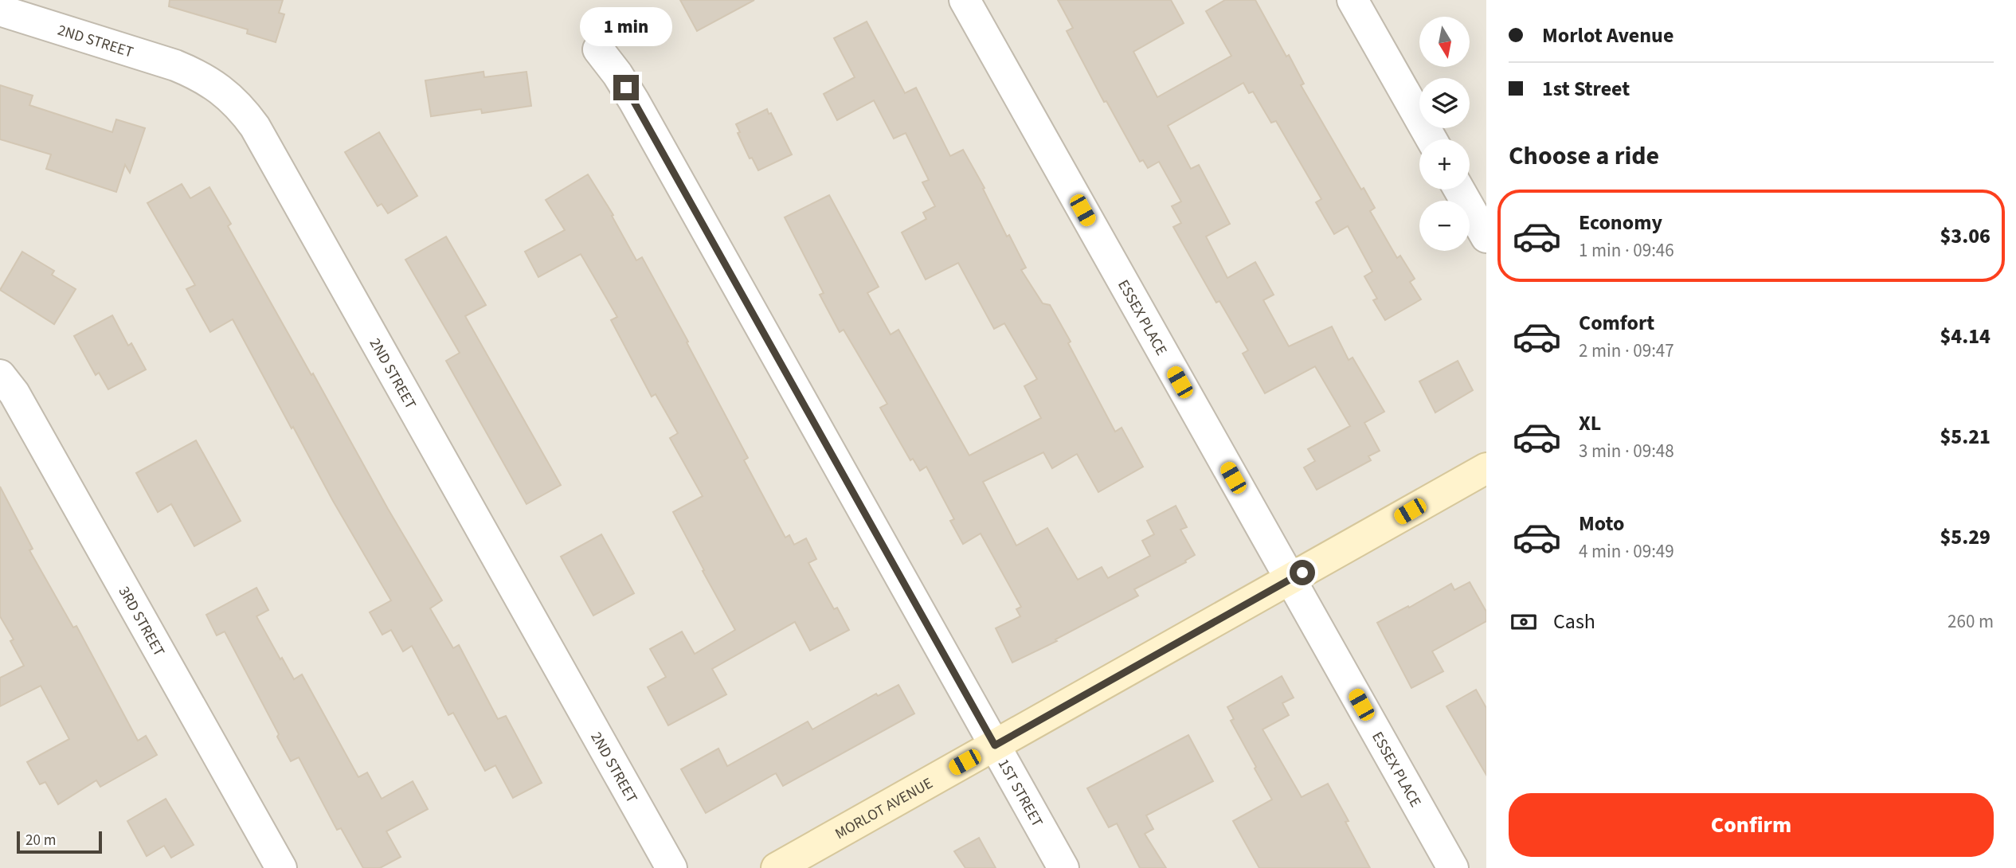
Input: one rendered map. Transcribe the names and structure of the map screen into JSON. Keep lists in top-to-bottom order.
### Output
{
  "streets": {
    "main road": ["MORLOT AVENUE"],
    "street": [
      "2ND STREET",
      "ESSEX PLACE",
      "3RD STREET",
      "1ST STREET"
    ]
  },
  "crossings": [
    ["ESSEX PLACE", "MORLOT AVENUE"],
    ["1ST STREET", "MORLOT AVENUE"]
  ],
  "scale_bar": "20 m",
  "north": "bottom",
  "page": {
    "banner": ["Morlot Avenue", "1st Street"],
    "bubble": "1 min",
    "map_buttons": ["+", "−"],
    "heading": "Choose a ride",
    "list": [
      {
        "name": "Economy",
        "note": "1 min · 09:46",
        "value": "$3.06"
      },
      {
        "name": "Comfort",
        "note": "2 min · 09:47",
        "value": "$4.14"
      },
      {
        "name": "XL",
        "note": "3 min · 09:48",
        "value": "$5.21"
      },
      {
        "name": "Moto",
        "note": "4 min · 09:49",
        "value": "$5.29"
      }
    ],
    "pay": ["Cash", "260 m"],
    "buttons": "Confirm",
    "scale": "20 m"
  }
}
